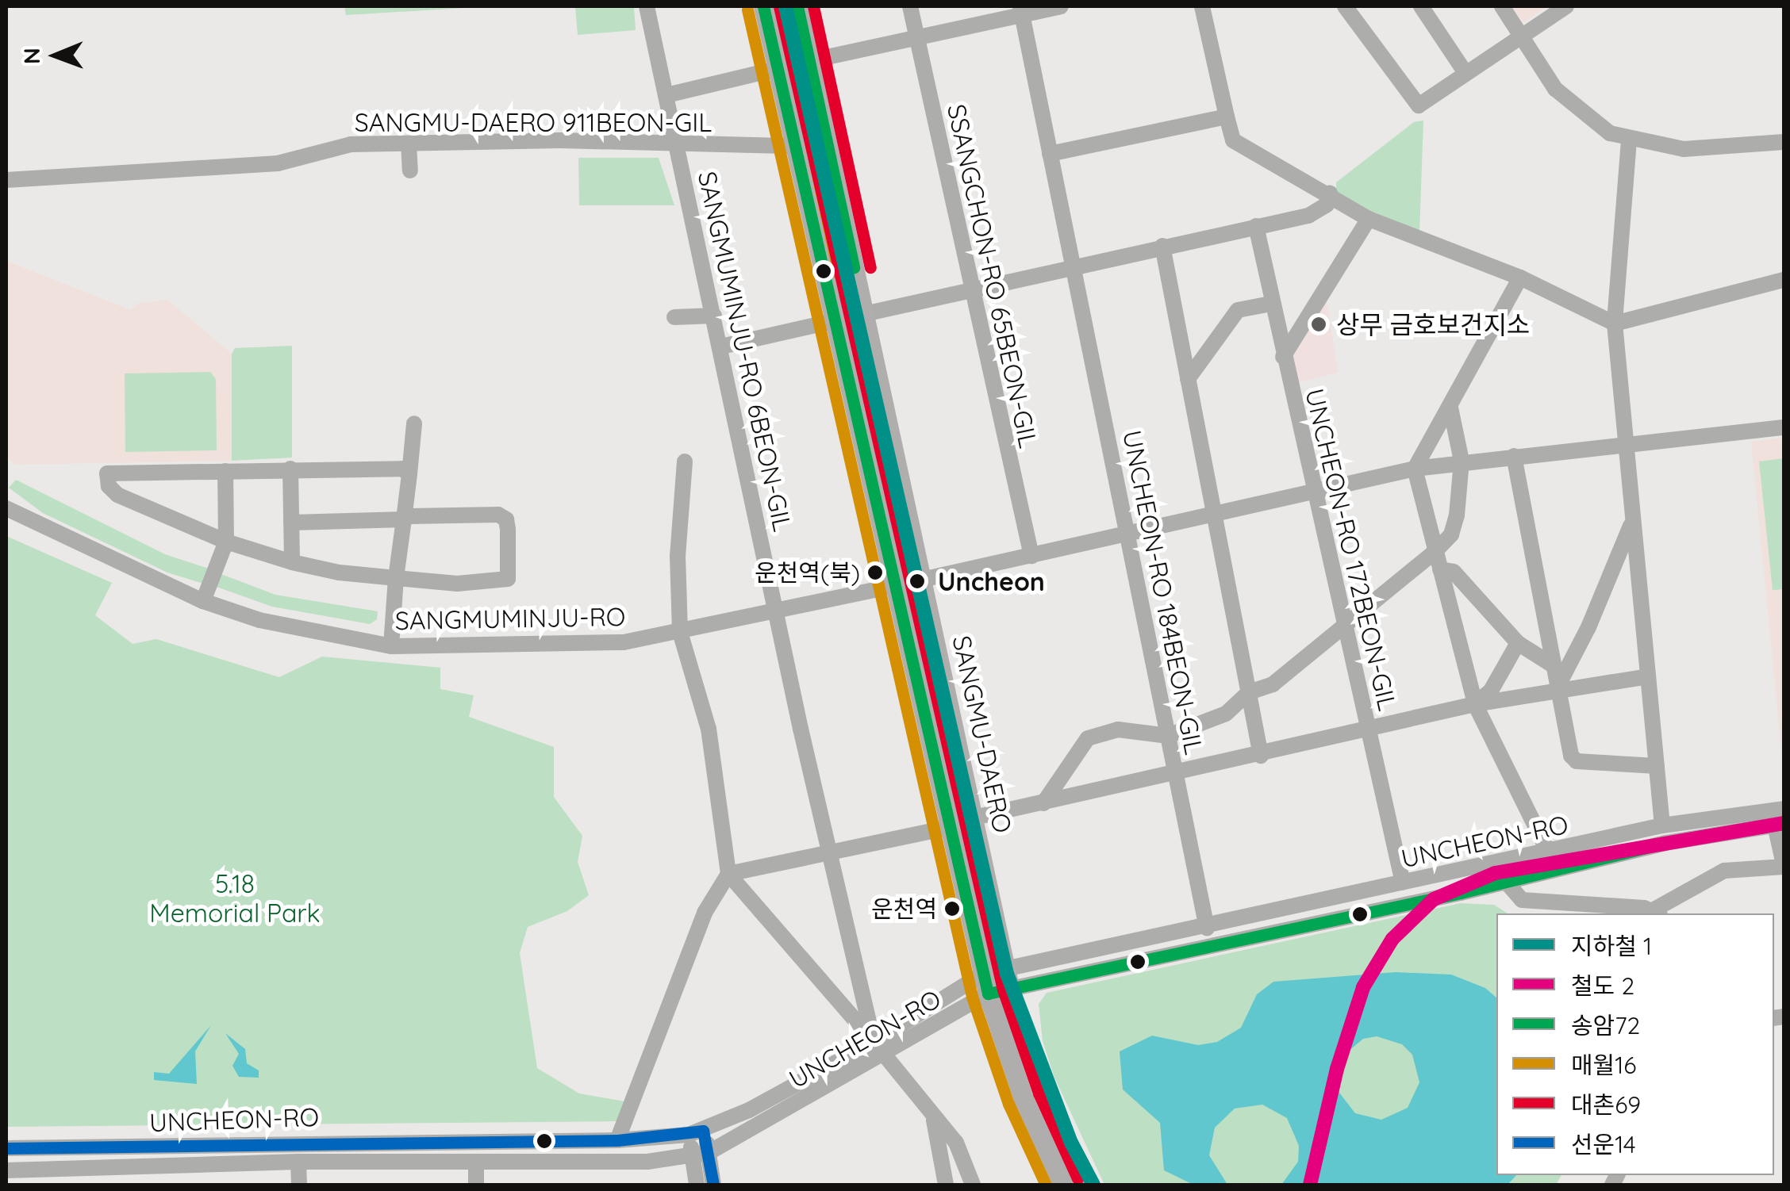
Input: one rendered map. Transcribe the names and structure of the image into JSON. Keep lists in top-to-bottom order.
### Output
{
  "streets": {
    "main road": ["SANGMU-DAERO"],
    "street": [
      "SANGMU-DAERO 911BEON-GIL",
      "SSANGCHON-RO 65BEON-GIL",
      "SANGMUMINJU-RO 6BEON-GIL",
      "UNCHEON-RO 172BEON-GIL",
      "UNCHEON-RO 184BEON-GIL",
      "SANGMUMINJU-RO",
      "UNCHEON-RO"
    ]
  },
  "crossings": [
    ["SANGMU-DAERO 911BEON-GIL", "SANGMUMINJU-RO 6BEON-GIL"],
    ["SANGMU-DAERO 911BEON-GIL", "SANGMU-DAERO"],
    ["SANGMUMINJU-RO 6BEON-GIL", "SANGMUMINJU-RO"],
    ["SANGMUMINJU-RO 6BEON-GIL", "UNCHEON-RO"],
    ["UNCHEON-RO 172BEON-GIL", "UNCHEON-RO"],
    ["UNCHEON-RO 184BEON-GIL", "UNCHEON-RO"],
    ["SANGMUMINJU-RO", "SANGMU-DAERO"],
    ["SANGMU-DAERO", "UNCHEON-RO"]
  ],
  "parks": ["5.18 Memorial Park"],
  "places": [
    "상무 금호보건지소",
    "운천역(북)",
    "Uncheon",
    "운천역"
  ],
  "lines": [
    "metro line 1",
    "transit line 송암72",
    "transit line 대촌69",
    "transit line 매월16",
    "rail line 2",
    "transit line 선운14"
  ],
  "legend": [
    "지하철 1",
    "철도 2",
    "송암72",
    "매월16",
    "대촌69",
    "선운14"
  ],
  "north": "left"
}
